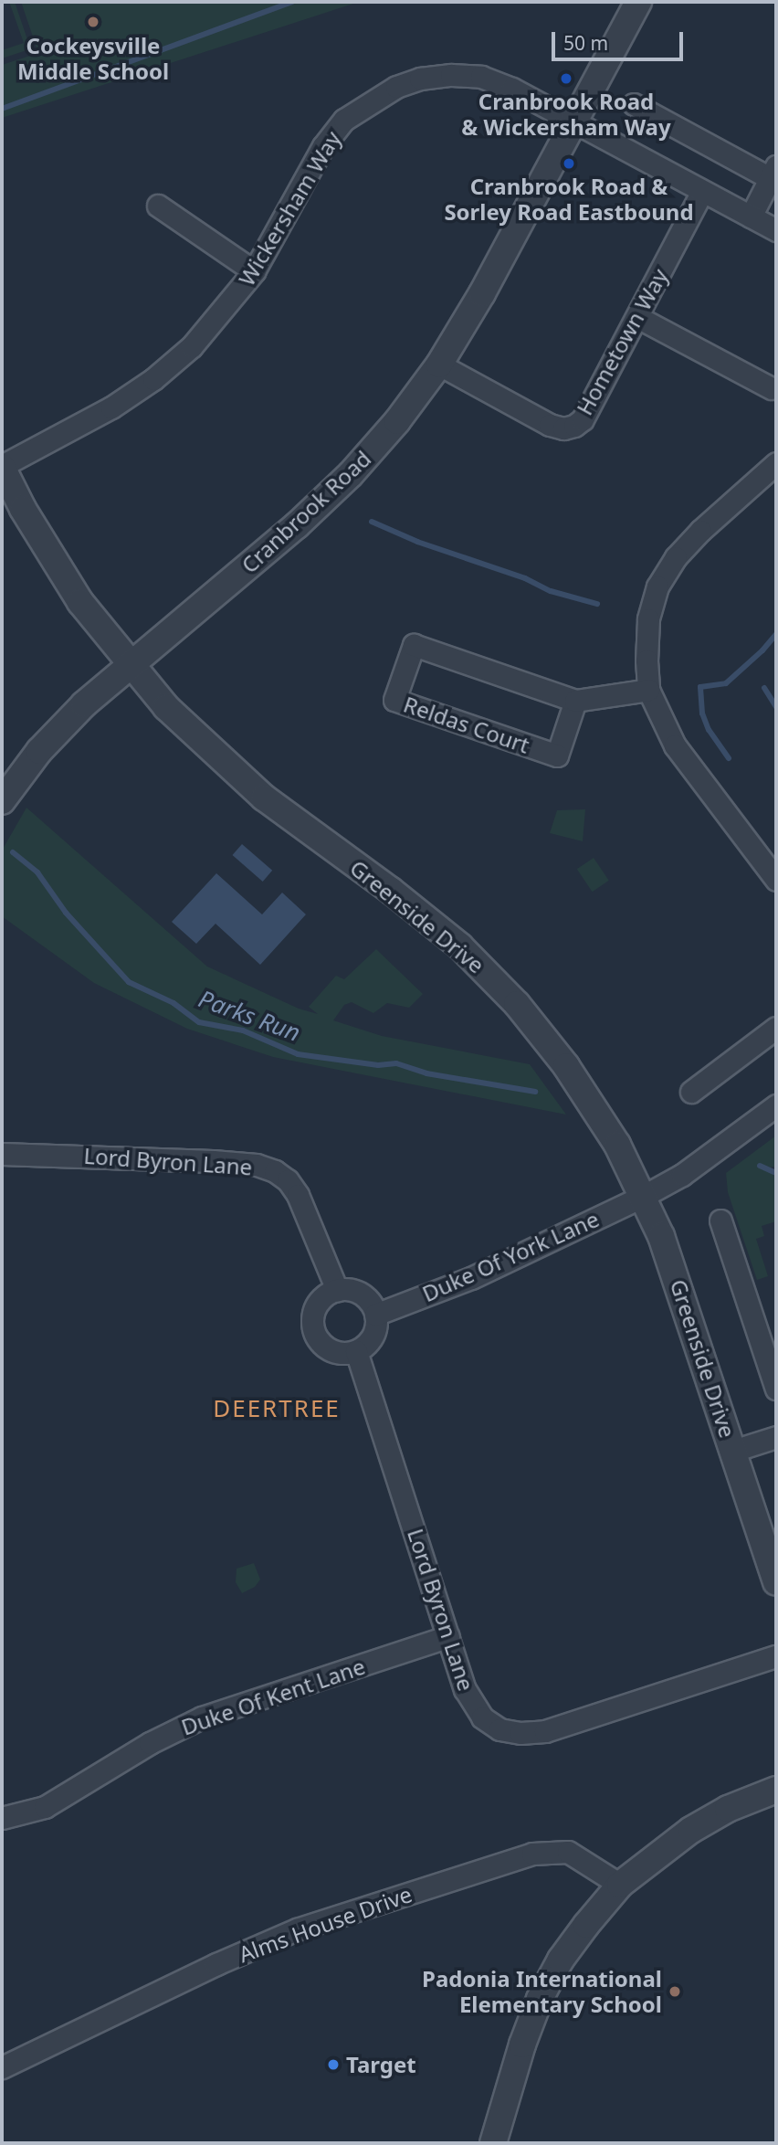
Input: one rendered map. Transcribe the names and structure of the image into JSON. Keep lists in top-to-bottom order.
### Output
{
  "streets": {
    "street": [
      "Wickersham Way",
      "Hometown Way",
      "Cranbrook Road",
      "Reldas Court",
      "Greenside Drive",
      "Lord Byron Lane",
      "Duke Of York Lane",
      "Duke Of Kent Lane",
      "Alms House Drive"
    ]
  },
  "crossings": [
    ["Wickersham Way", "Hometown Way"],
    ["Wickersham Way", "Cranbrook Road"],
    ["Wickersham Way", "Greenside Drive"],
    ["Hometown Way", "Cranbrook Road"],
    ["Cranbrook Road", "Greenside Drive"],
    ["Greenside Drive", "Duke Of York Lane"],
    ["Lord Byron Lane", "Duke Of York Lane"],
    ["Lord Byron Lane", "Duke Of Kent Lane"]
  ],
  "districts": ["DEERTREE"],
  "water": ["Parks Run"],
  "places": [
    "Cockeysville Middle School",
    "Cranbrook Road & Wickersham Way",
    "Cranbrook Road & Sorley Road Eastbound",
    "Padonia International Elementary School",
    "Target"
  ],
  "scale_bar": "50 m"
}
